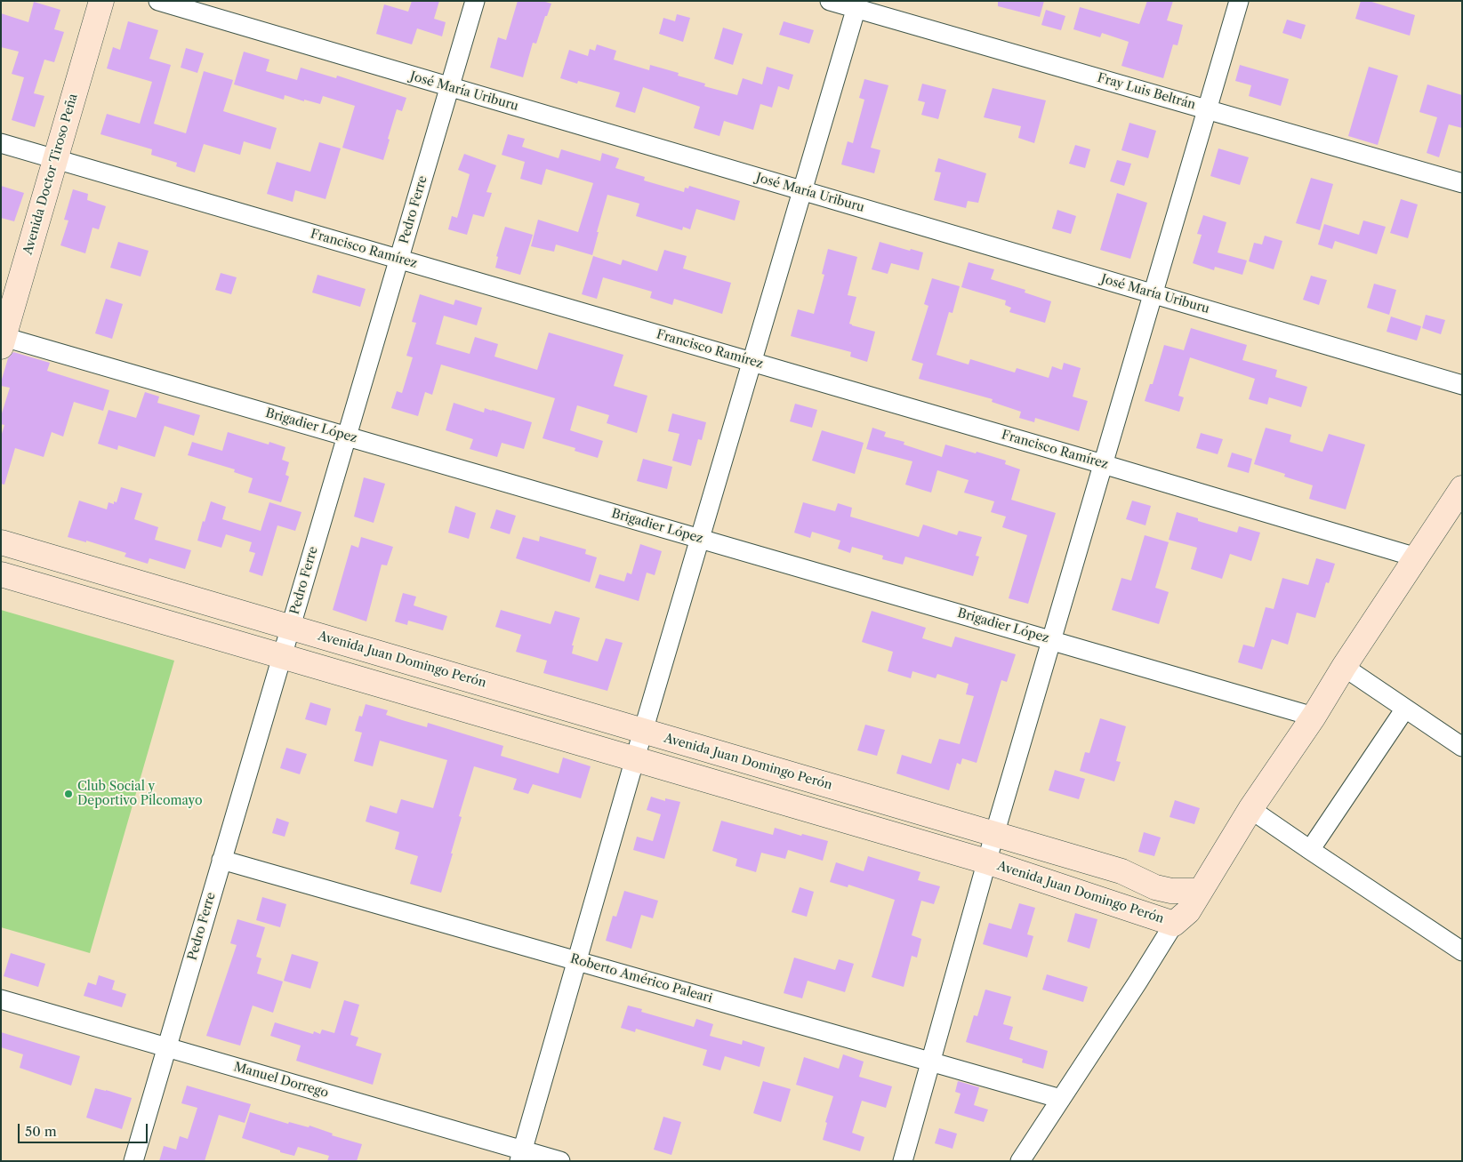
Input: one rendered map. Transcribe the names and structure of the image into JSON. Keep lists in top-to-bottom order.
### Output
{
  "streets": {
    "street": [
      "José María Uriburu",
      "Fray Luis Beltrán",
      "Avenida Doctor Tiroso Peña",
      "Pedro Ferre",
      "Francisco Ramírez",
      "Brigadier López",
      "Avenida Juan Domingo Perón",
      "Roberto Américo Paleari",
      "Manuel Dorrego"
    ]
  },
  "crossings": [
    ["José María Uriburu", "Pedro Ferre"],
    ["Avenida Doctor Tiroso Peña", "Francisco Ramírez"],
    ["Avenida Doctor Tiroso Peña", "Brigadier López"],
    ["Pedro Ferre", "Francisco Ramírez"],
    ["Pedro Ferre", "Brigadier López"],
    ["Pedro Ferre", "Avenida Juan Domingo Perón"],
    ["Pedro Ferre", "Roberto Américo Paleari"],
    ["Pedro Ferre", "Manuel Dorrego"]
  ],
  "places": ["Club Social y Deportivo Pilcomayo"],
  "scale_bar": "50 m"
}
